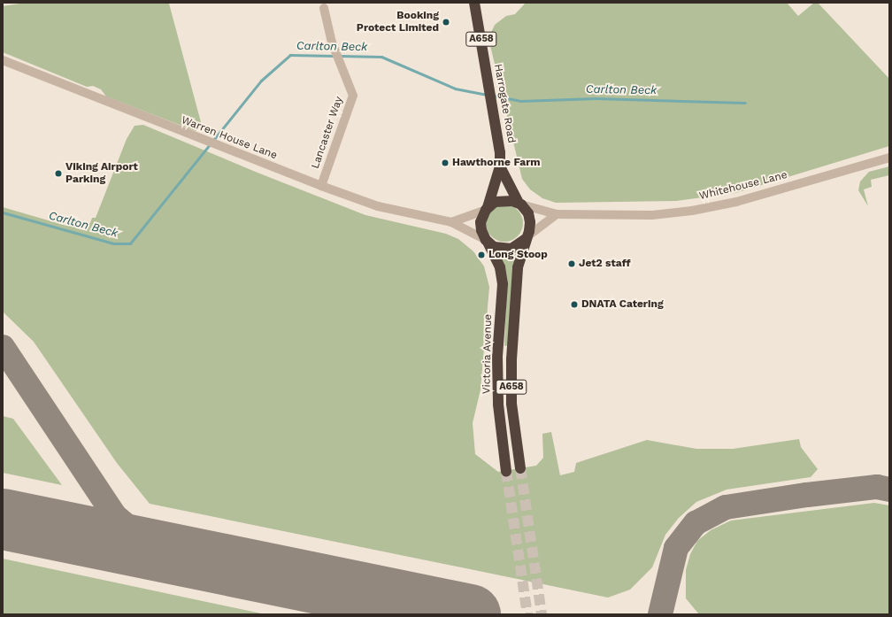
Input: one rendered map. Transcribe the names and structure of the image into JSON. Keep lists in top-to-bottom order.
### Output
{
  "streets": {
    "highway": ["A658", "Harrogate Road", "Victoria Avenue"],
    "street": ["Lancaster Way", "Warren House Lane", "Whitehouse Lane"]
  },
  "crossings": [
    ["A658", "Harrogate Road"],
    ["A658", "Warren House Lane"],
    ["A658", "Whitehouse Lane"],
    ["A658", "Victoria Avenue"],
    ["Harrogate Road", "Warren House Lane"],
    ["Harrogate Road", "Whitehouse Lane"],
    ["Harrogate Road", "Victoria Avenue"],
    ["Lancaster Way", "Warren House Lane"],
    ["Warren House Lane", "Whitehouse Lane"],
    ["Warren House Lane", "Victoria Avenue"],
    ["Whitehouse Lane", "Victoria Avenue"]
  ],
  "water": ["Carlton Beck"],
  "places": [
    "Booking Protect Limited",
    "Hawthorne Farm",
    "Viking Airport Parking",
    "Long Stoop",
    "Jet2 staff",
    "DNATA Catering"
  ]
}
